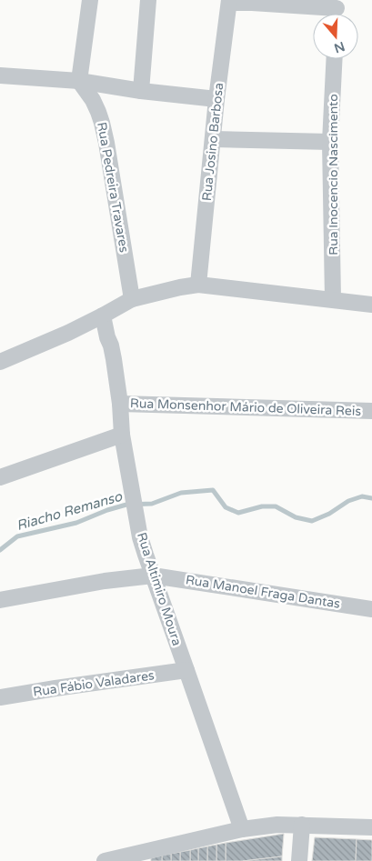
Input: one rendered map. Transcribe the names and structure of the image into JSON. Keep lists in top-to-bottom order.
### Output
{
  "streets": {
    "street": [
      "Rua Josino Barbosa",
      "Rua Inocencio Nascimento",
      "Rua Pedreira Travares",
      "Rua Monsenhor Mário de Oliveira Reis",
      "Rua Altimiro Moura",
      "Rua Manoel Fraga Dantas",
      "Rua Fábio Valadares"
    ]
  },
  "crossings": [
    ["Rua Monsenhor Mário de Oliveira Reis", "Rua Altimiro Moura"],
    ["Rua Altimiro Moura", "Rua Manoel Fraga Dantas"],
    ["Rua Altimiro Moura", "Rua Fábio Valadares"]
  ],
  "water": ["Riacho Remanso"],
  "north": "bottom"
}
